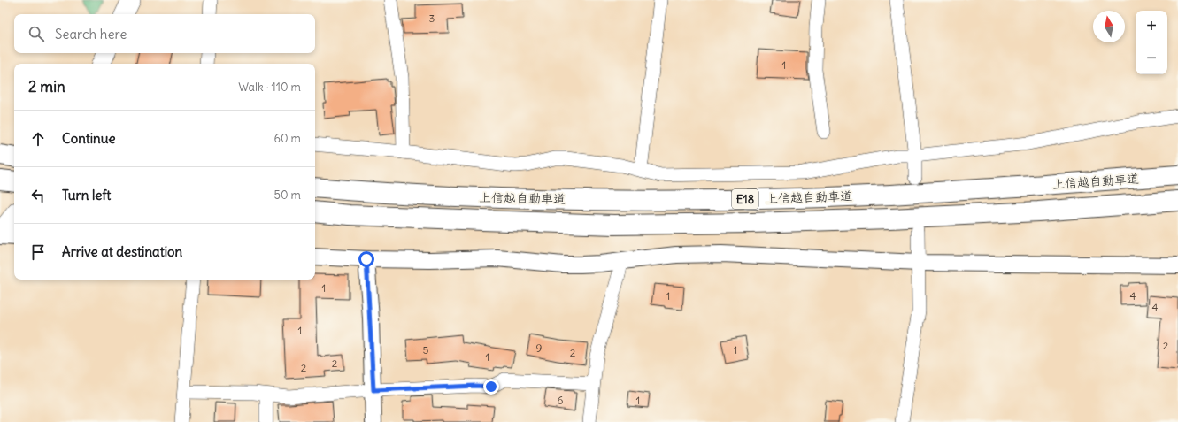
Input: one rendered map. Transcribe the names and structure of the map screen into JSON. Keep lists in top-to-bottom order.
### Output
{
  "streets": {
    "highway": ["上信越自動車道", "E18"]
  },
  "house_numbers": [
    "3",
    "1",
    "1",
    "1",
    "4",
    "4",
    "1",
    "2",
    "9",
    "5",
    "1",
    "2",
    "1",
    "2",
    "2",
    "6",
    "1"
  ],
  "north": "top",
  "page": {
    "map_buttons": ["+", "−"],
    "search": "Search here",
    "heading": ["2 min", "Walk · 110 m"],
    "list": [
      ["Continue", "60 m"],
      ["Turn left", "50 m"],
      "Arrive at destination"
    ]
  }
}
